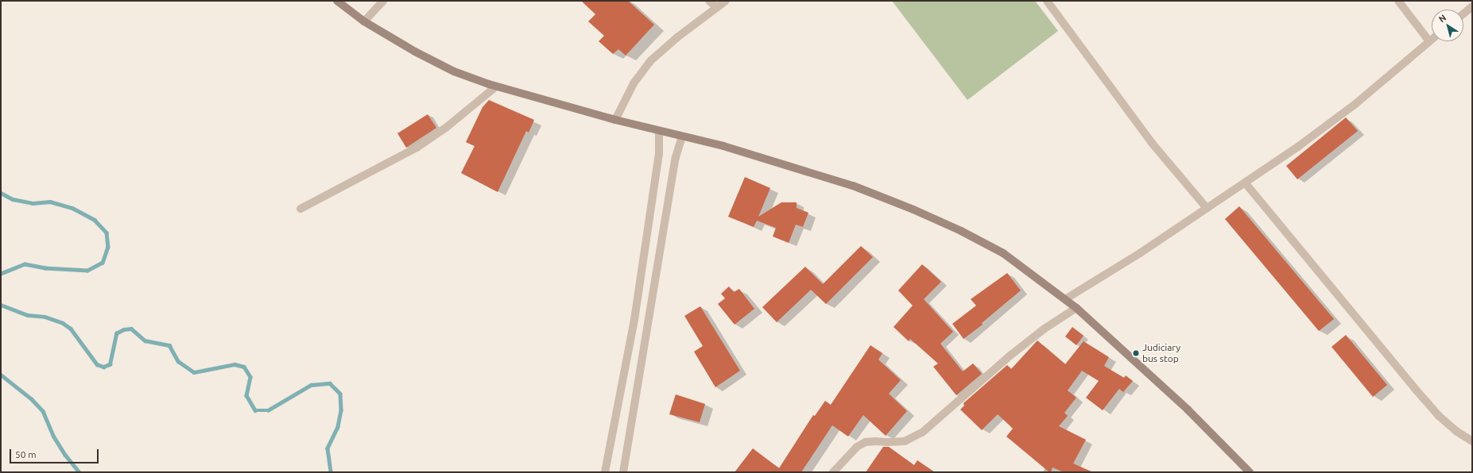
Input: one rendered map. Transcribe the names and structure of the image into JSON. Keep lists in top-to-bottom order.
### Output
{
  "places": ["Judiciary bus stop"],
  "scale_bar": "50 m",
  "north": "top left"
}
